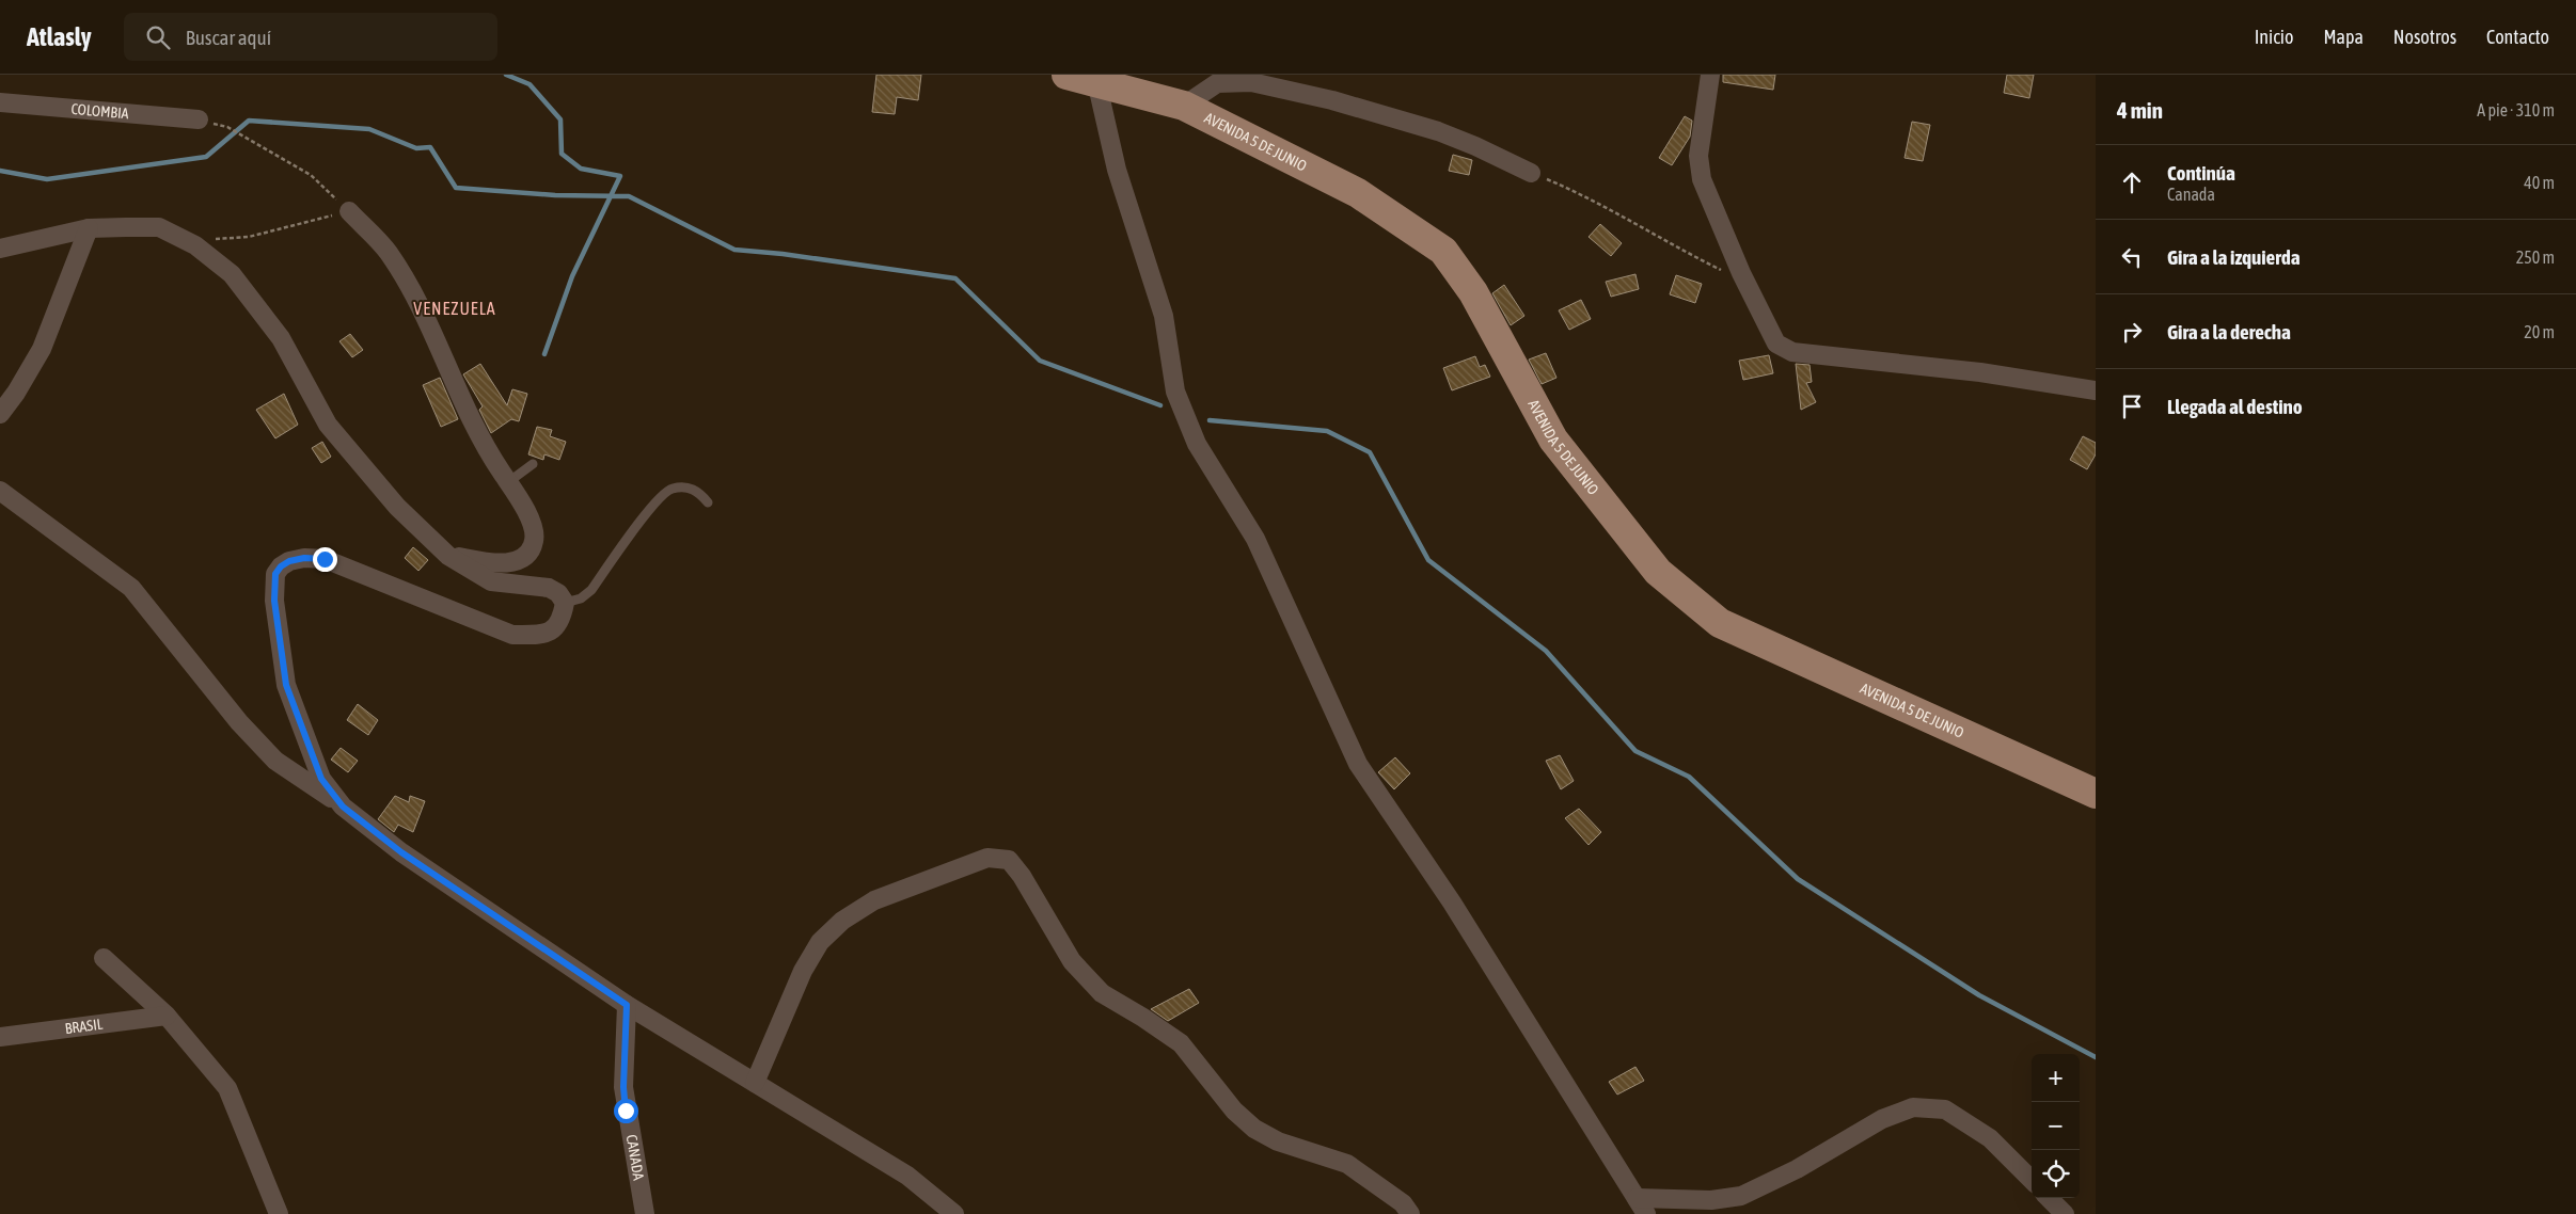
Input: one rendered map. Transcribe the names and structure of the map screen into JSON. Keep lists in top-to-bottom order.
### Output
{
  "streets": {
    "main road": ["AVENIDA 5 DE JUNIO"],
    "street": ["COLOMBIA", "BRASIL", "CANADA"]
  },
  "districts": ["VENEZUELA"],
  "page": {
    "header": "Atlasly",
    "search": "Buscar aquí",
    "nav": [
      "Inicio",
      "Mapa",
      "Nosotros",
      "Contacto"
    ],
    "heading": ["4 min", "A pie · 310 m"],
    "list": [
      ["Continúa", "Canada", "40 m"],
      ["Gira a la izquierda", "250 m"],
      ["Gira a la derecha", "20 m"],
      "Llegada al destino"
    ],
    "map_buttons": ["+", "−"]
  }
}
